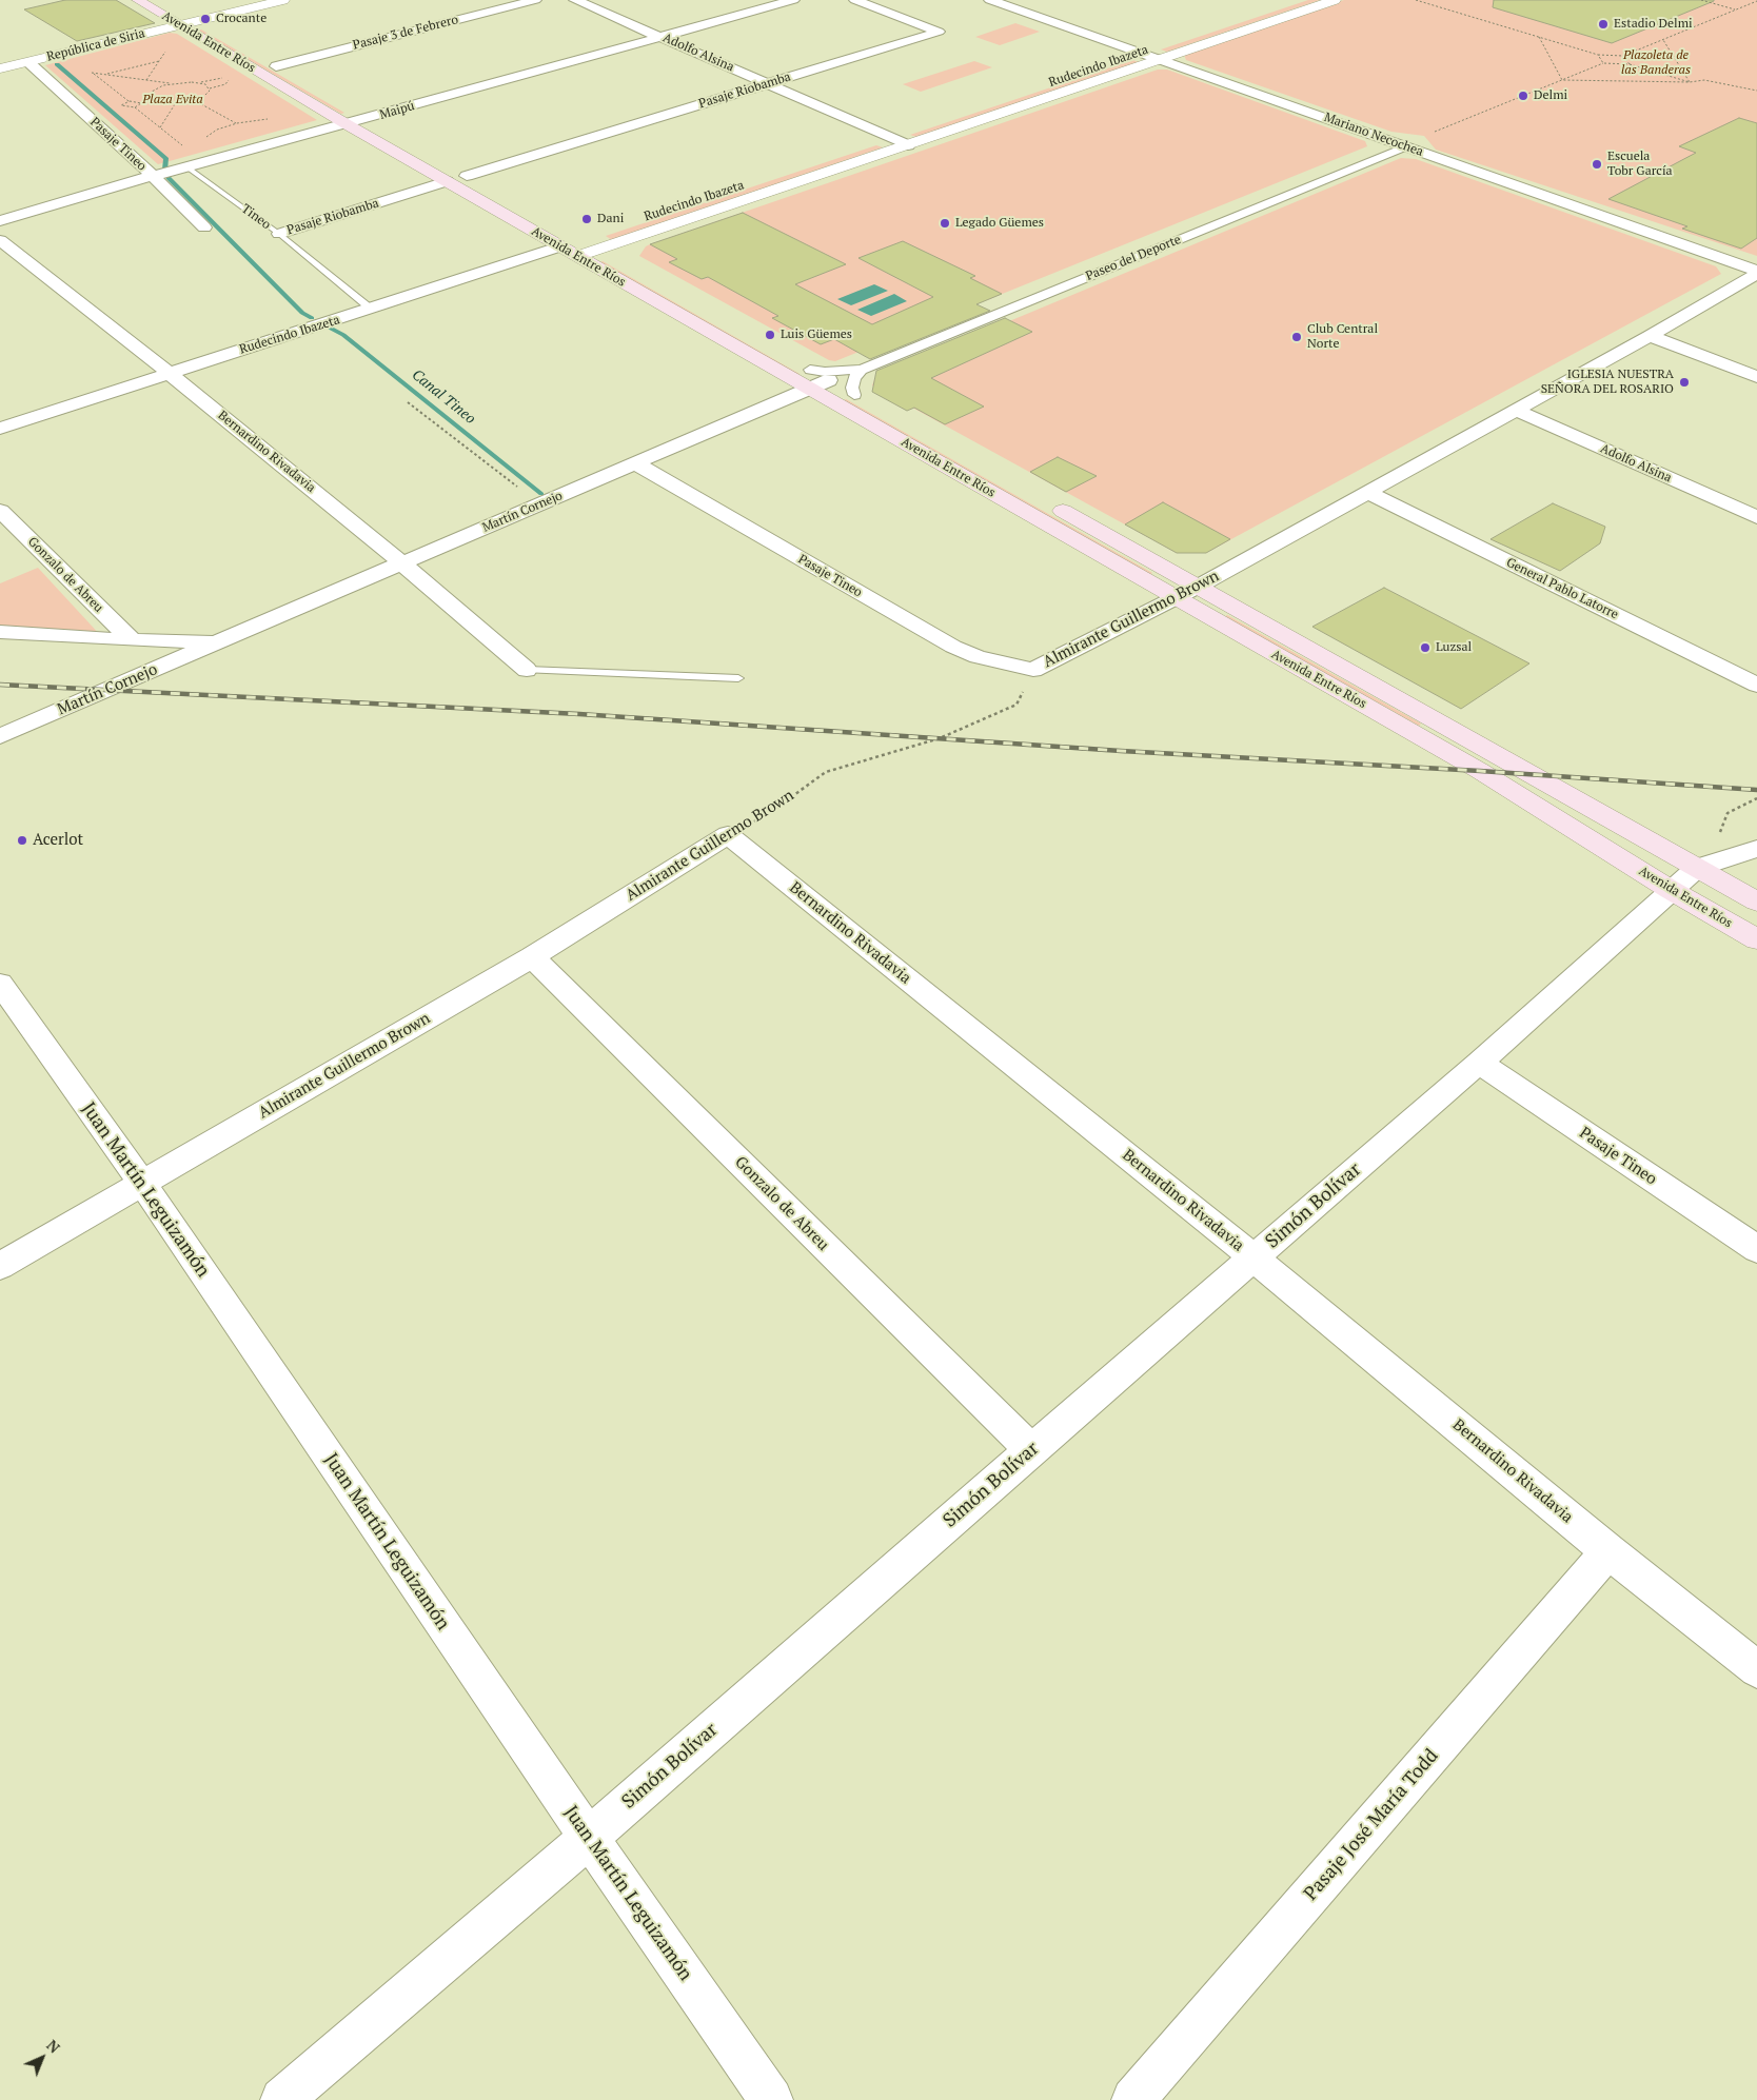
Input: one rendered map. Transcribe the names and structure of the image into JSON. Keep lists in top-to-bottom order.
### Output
{
  "streets": {
    "main road": ["Avenida Entre Ríos"],
    "street": [
      "Pasaje 3 de Febrero",
      "República de Siria",
      "Adolfo Alsina",
      "Rudecindo Ibazeta",
      "Pasaje Riobamba",
      "Maipú",
      "Mariano Necochea",
      "Pasaje Tineo",
      "Paseo del Deporte",
      "Bernardino Rivadavia",
      "Martín Cornejo",
      "Gonzalo de Abreu",
      "General Pablo Latorre",
      "Almirante Guillermo Brown",
      "Juan Martín Leguizamón",
      "Simón Bolívar",
      "Pasaje José María Todd"
    ],
    "lane": ["Tineo"]
  },
  "crossings": [
    ["Pasaje 3 de Febrero", "Avenida Entre Ríos"],
    ["Avenida Entre Ríos", "República de Siria"],
    ["Avenida Entre Ríos", "Rudecindo Ibazeta"],
    ["Avenida Entre Ríos", "Pasaje Riobamba"],
    ["Avenida Entre Ríos", "Maipú"],
    ["Avenida Entre Ríos", "Paseo del Deporte"],
    ["Avenida Entre Ríos", "Martín Cornejo"],
    ["Avenida Entre Ríos", "Almirante Guillermo Brown"],
    ["Avenida Entre Ríos", "Simón Bolívar"],
    ["República de Siria", "Pasaje Tineo"],
    ["Adolfo Alsina", "Rudecindo Ibazeta"],
    ["Adolfo Alsina", "Pasaje Riobamba"],
    ["Adolfo Alsina", "Maipú"],
    ["Adolfo Alsina", "Almirante Guillermo Brown"],
    ["Rudecindo Ibazeta", "Mariano Necochea"],
    ["Rudecindo Ibazeta", "Tineo"],
    ["Rudecindo Ibazeta", "Bernardino Rivadavia"],
    ["Pasaje Riobamba", "Tineo"],
    ["Maipú", "Pasaje Tineo"],
    ["Maipú", "Tineo"],
    ["Mariano Necochea", "Paseo del Deporte"],
    ["Mariano Necochea", "Almirante Guillermo Brown"],
    ["Pasaje Tineo", "Martín Cornejo"],
    ["Pasaje Tineo", "Almirante Guillermo Brown"],
    ["Pasaje Tineo", "Simón Bolívar"],
    ["Paseo del Deporte", "Martín Cornejo"],
    ["Bernardino Rivadavia", "Martín Cornejo"],
    ["Bernardino Rivadavia", "Almirante Guillermo Brown"],
    ["Bernardino Rivadavia", "Simón Bolívar"],
    ["Bernardino Rivadavia", "Pasaje José María Todd"],
    ["Martín Cornejo", "Gonzalo de Abreu"],
    ["Gonzalo de Abreu", "Almirante Guillermo Brown"],
    ["Gonzalo de Abreu", "Simón Bolívar"],
    ["General Pablo Latorre", "Almirante Guillermo Brown"],
    ["Almirante Guillermo Brown", "Juan Martín Leguizamón"],
    ["Juan Martín Leguizamón", "Simón Bolívar"]
  ],
  "water": ["Canal Tineo"],
  "parks": ["Plazoleta de las Banderas", "Plaza Evita"],
  "places": [
    "Crocante",
    "Estadio Delmi",
    "Delmi",
    "Escuela Tobr García",
    "Dani",
    "Legado Güemes",
    "Luis Güemes",
    "Club Central Norte",
    "IGLESIA NUESTRA SEÑORA DEL ROSARIO",
    "Luzsal",
    "Acerlot"
  ],
  "north": "top right"
}
